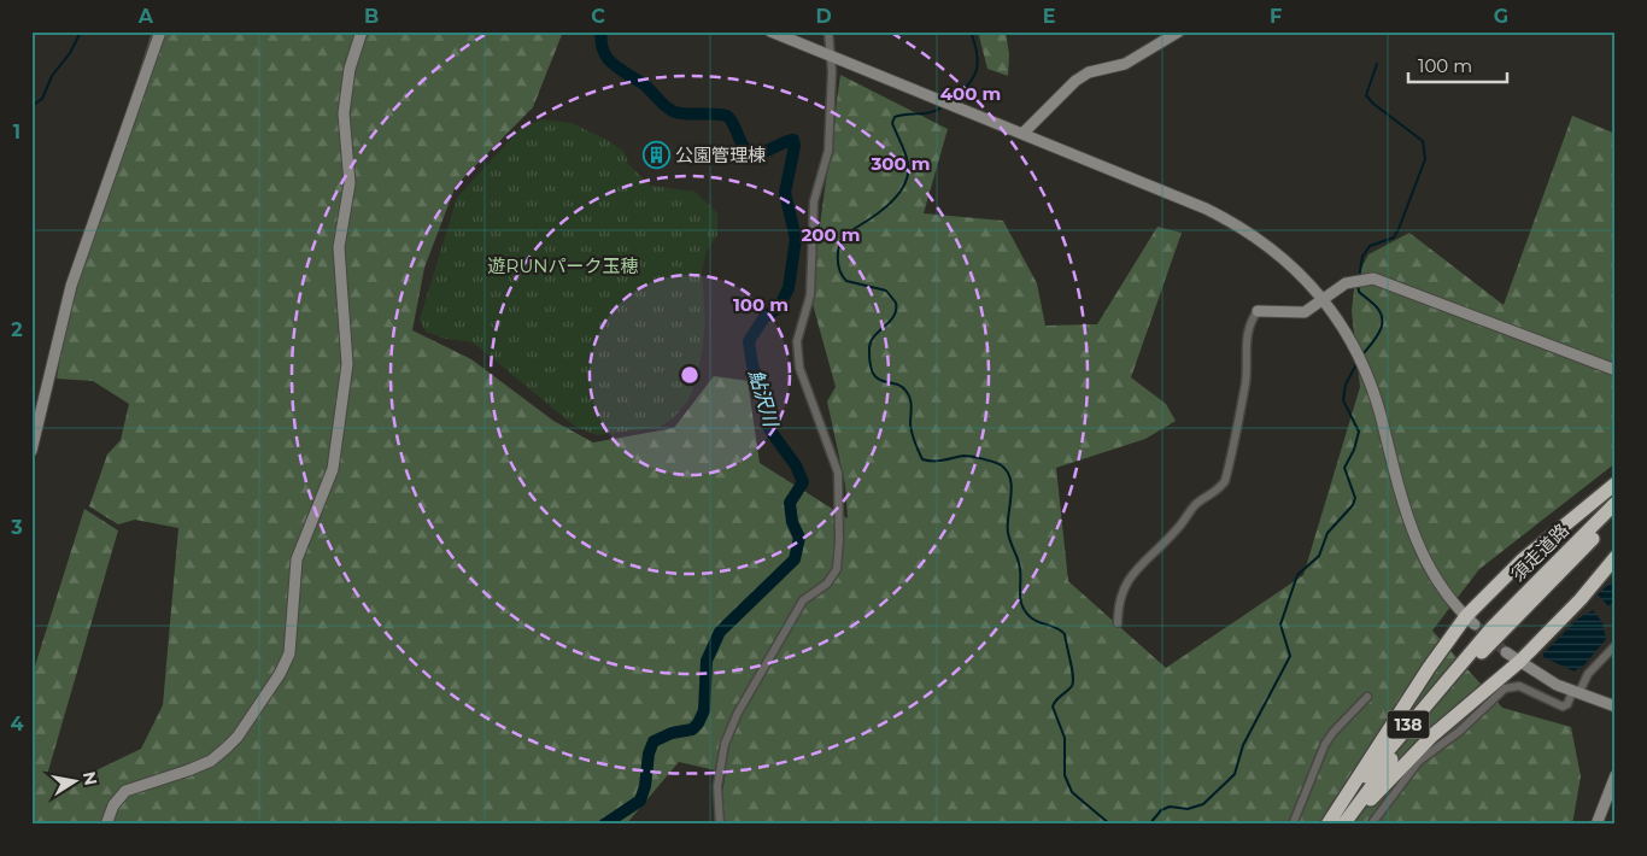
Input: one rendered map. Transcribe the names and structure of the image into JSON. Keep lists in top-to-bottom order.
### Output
{
  "streets": {
    "highway": ["須走道路", "138"]
  },
  "crossings": [
    ["須走道路", "138"]
  ],
  "water": ["鮎沢川"],
  "parks": ["遊RUNパーク玉穂"],
  "places": {
    "building": ["公園管理棟"]
  },
  "scale_bar": "100 m",
  "north": "right",
  "grid": {
    "columns": [
      "A",
      "B",
      "C",
      "D",
      "E",
      "F",
      "G"
    ],
    "rows": [
      "1",
      "2",
      "3",
      "4"
    ]
  },
  "rings": [
    "400 m",
    "300 m",
    "200 m",
    "100 m"
  ]
}
